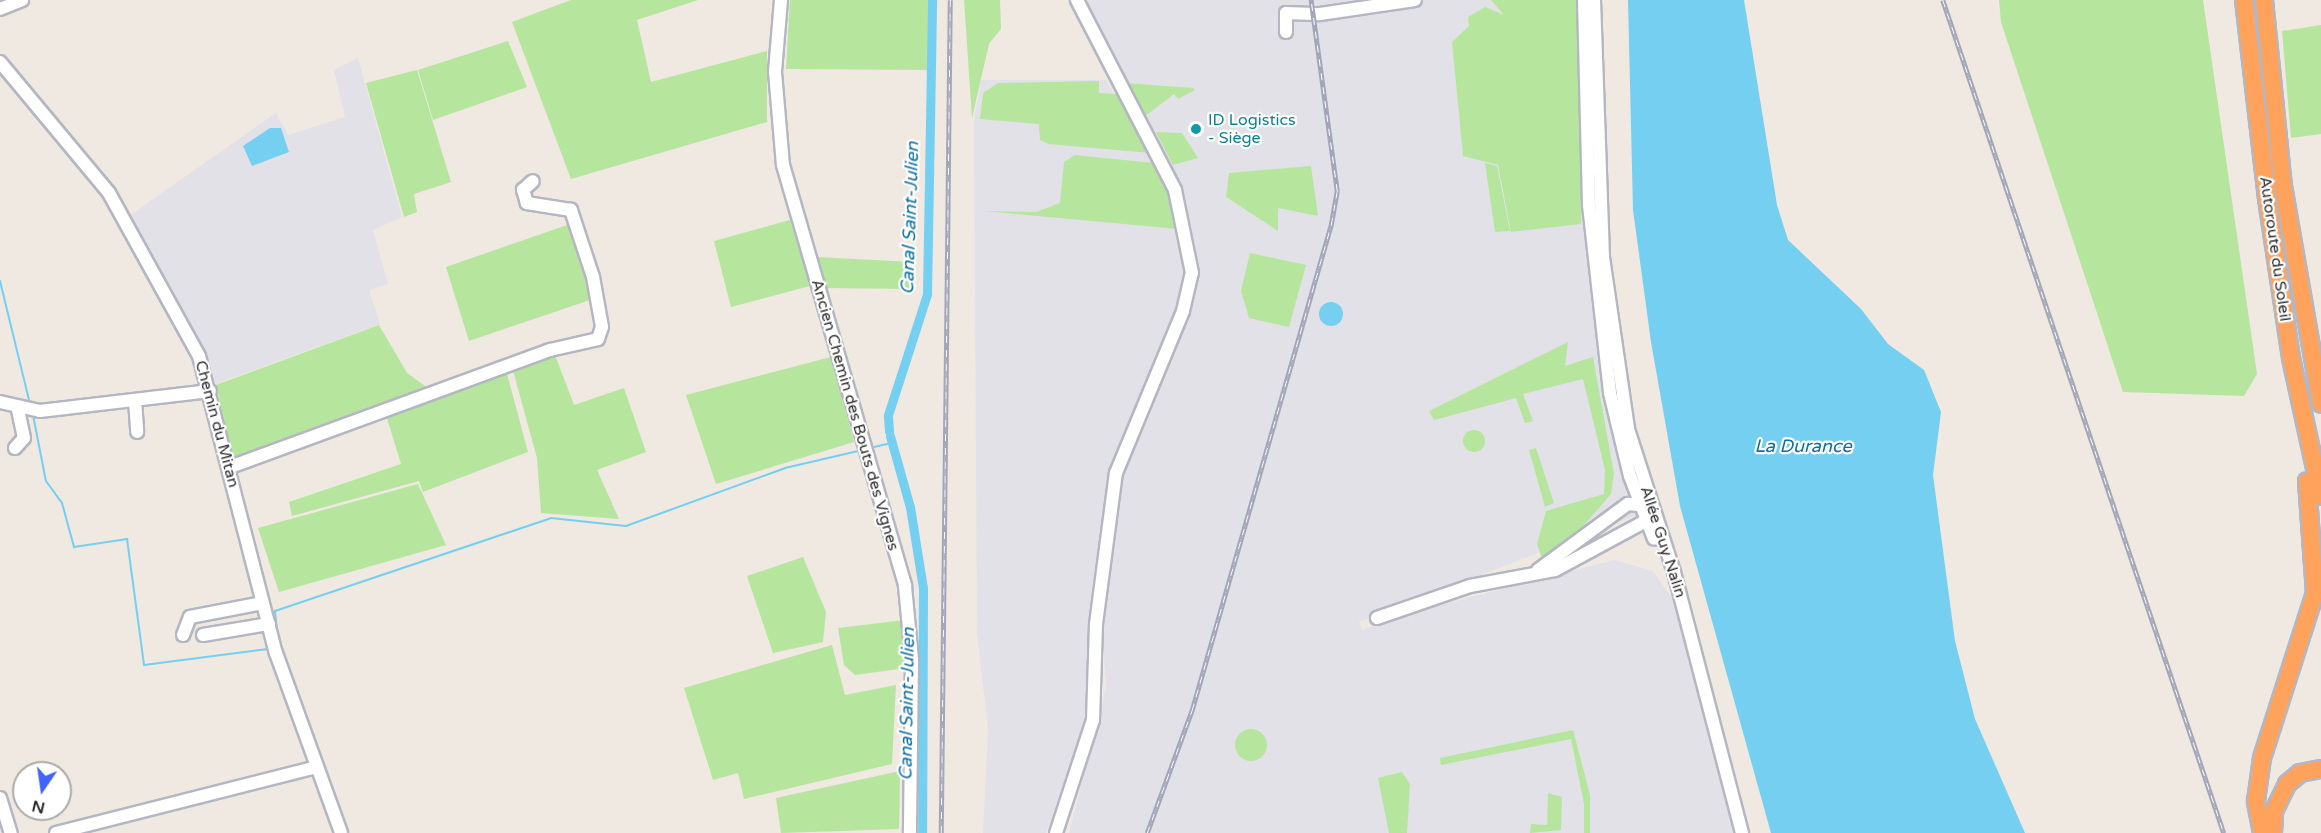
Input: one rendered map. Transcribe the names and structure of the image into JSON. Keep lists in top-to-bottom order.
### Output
{
  "streets": {
    "highway": ["Autoroute du Soleil"],
    "street": ["Ancien Chemin des Bouts des Vignes", "Chemin du Mitan", "Allée Guy Nalin"]
  },
  "water": ["Canal Saint-Julien", "La Durance"],
  "places": ["ID Logistics - Siège"],
  "north": "bottom"
}
